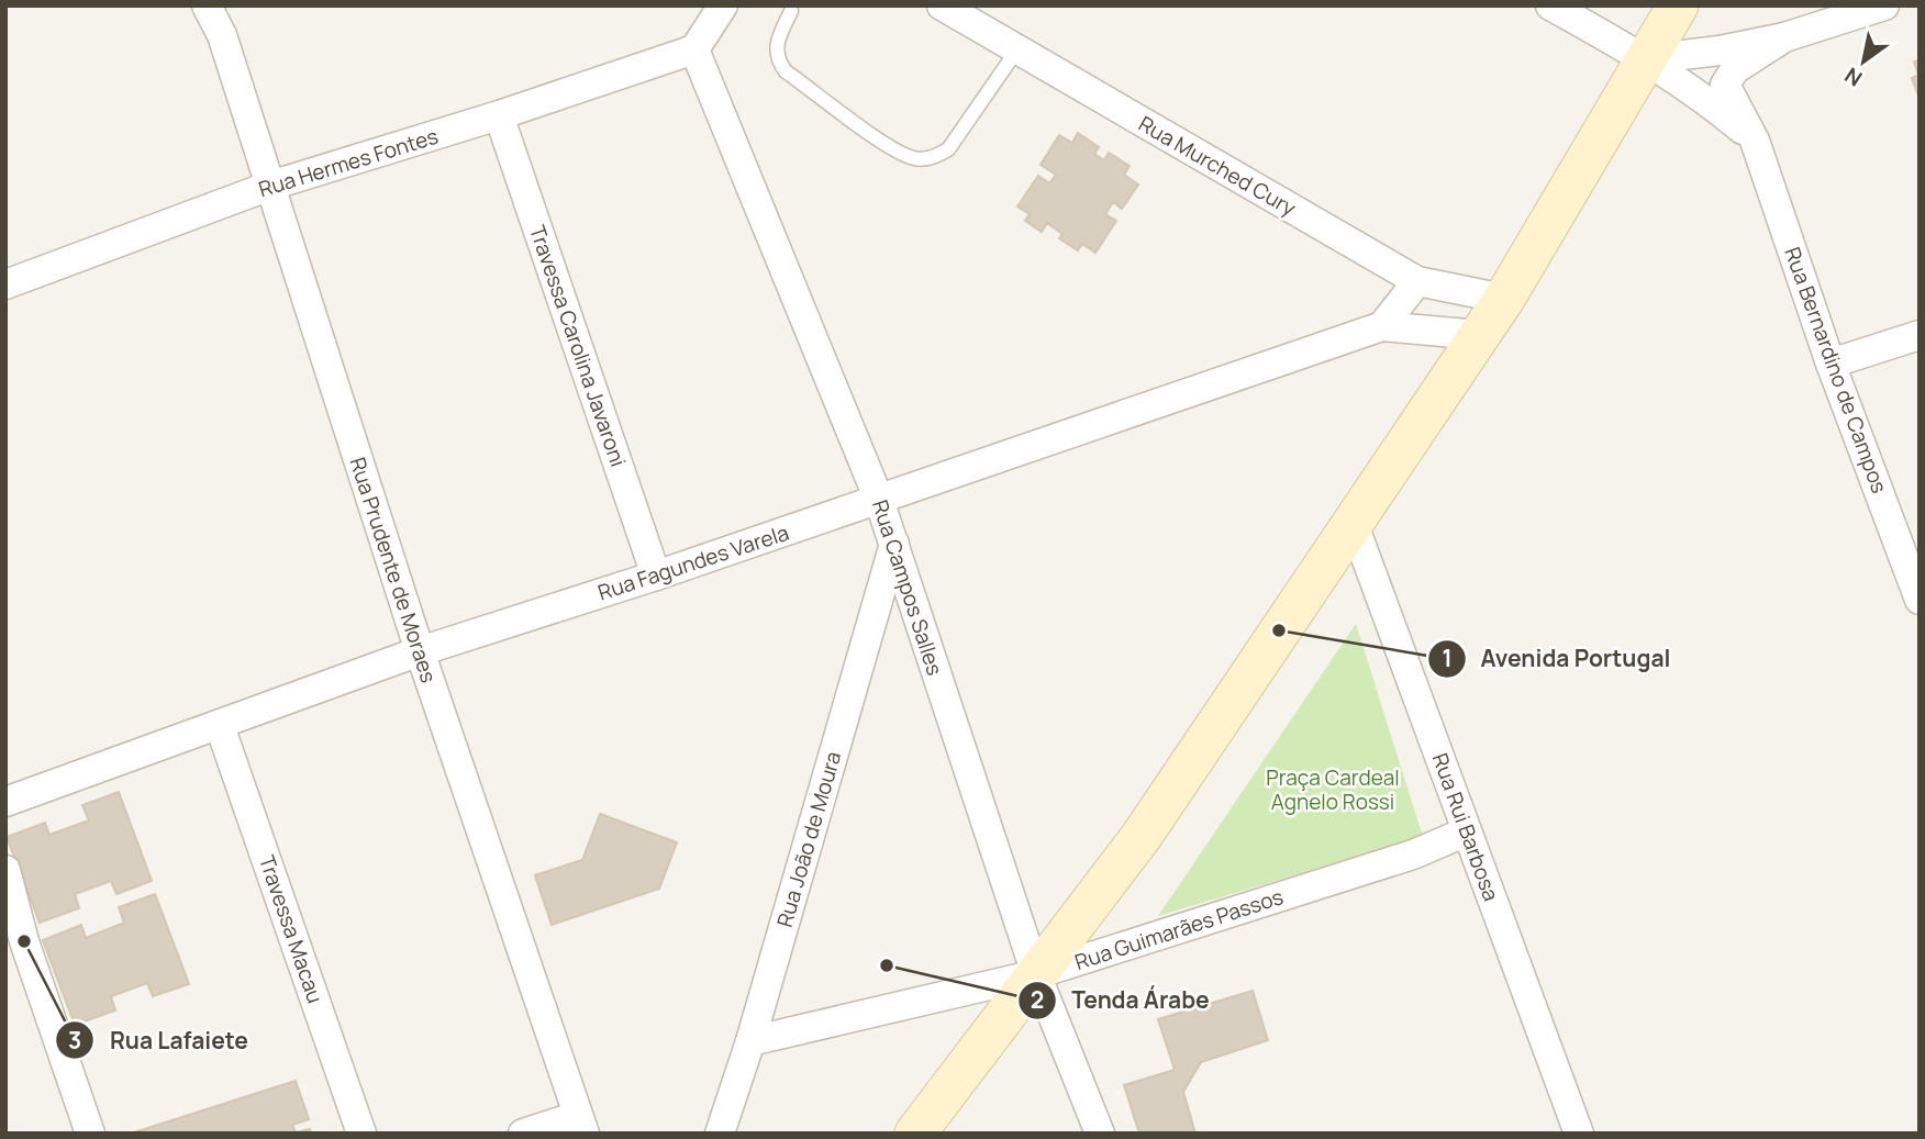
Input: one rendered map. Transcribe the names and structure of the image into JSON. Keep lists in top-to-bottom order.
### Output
{
  "streets": {
    "street": [
      "Rua Hermes Fontes",
      "Rua Murched Cury",
      "Travessa Carolina Javaroni",
      "Rua Bernardino de Campos",
      "Rua Fagundes Varela",
      "Rua Prudente de Moraes",
      "Rua Campos Salles",
      "Rua Rui Barbosa",
      "Rua João de Moura",
      "Travessa Macau",
      "Rua Guimarães Passos"
    ]
  },
  "crossings": [
    ["Rua Hermes Fontes", "Travessa Carolina Javaroni"],
    ["Rua Hermes Fontes", "Rua Prudente de Moraes"],
    ["Rua Hermes Fontes", "Rua Campos Salles"],
    ["Travessa Carolina Javaroni", "Rua Fagundes Varela"],
    ["Rua Fagundes Varela", "Rua Prudente de Moraes"],
    ["Rua Fagundes Varela", "Rua Campos Salles"],
    ["Rua Fagundes Varela", "Travessa Macau"],
    ["Rua Campos Salles", "Rua João de Moura"],
    ["Rua Campos Salles", "Rua Guimarães Passos"],
    ["Rua Rui Barbosa", "Rua Guimarães Passos"],
    ["Rua João de Moura", "Rua Guimarães Passos"]
  ],
  "parks": ["Praça Cardeal Agnelo Rossi"],
  "places": ["Avenida Portugal", "Rua Lafaiete", "Tenda Árabe"],
  "north": "bottom left"
}
